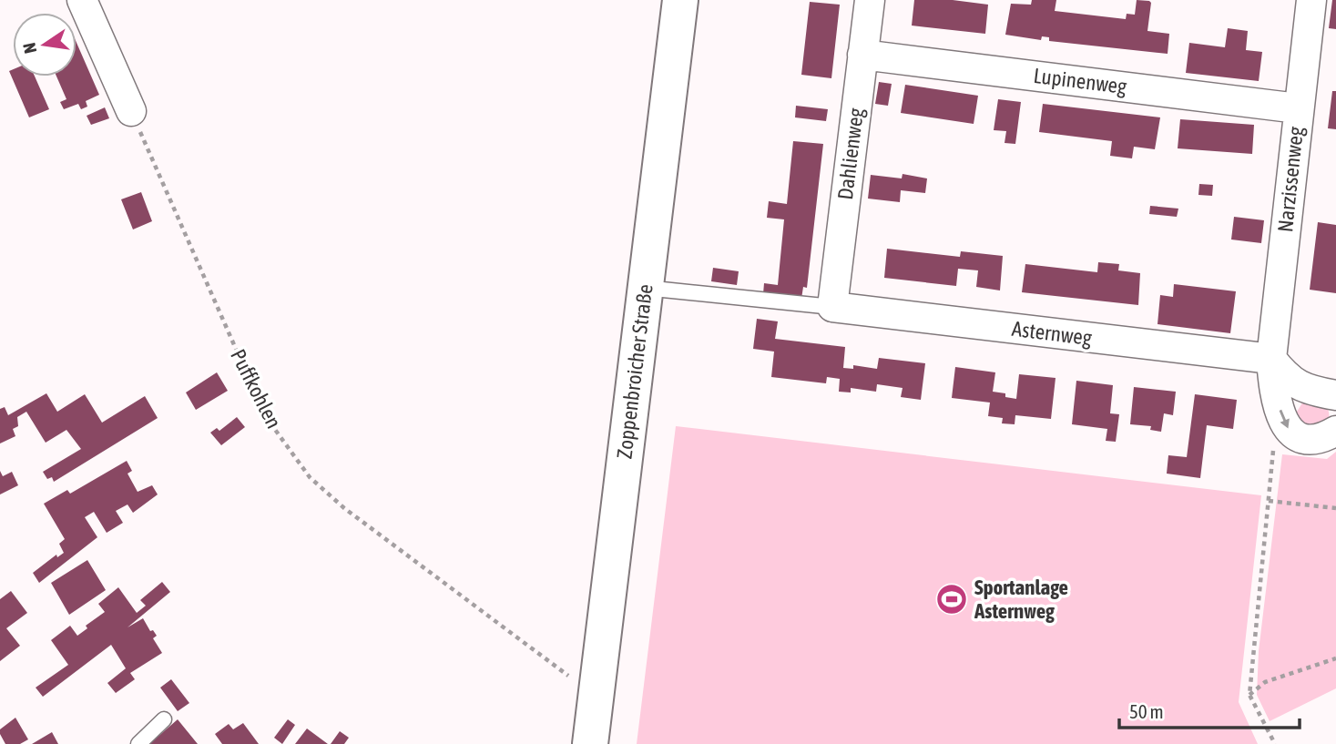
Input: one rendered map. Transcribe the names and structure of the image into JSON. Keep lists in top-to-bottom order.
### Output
{
  "streets": {
    "main road": ["Zoppenbroicher Straße"],
    "street": [
      "Lupinenweg",
      "Dahlienweg",
      "Narzissenweg",
      "Asternweg"
    ],
    "path": ["Puffkohlen"]
  },
  "crossings": [
    ["Lupinenweg", "Dahlienweg"],
    ["Lupinenweg", "Narzissenweg"],
    ["Dahlienweg", "Asternweg"],
    ["Narzissenweg", "Asternweg"],
    ["Zoppenbroicher Straße", "Puffkohlen"]
  ],
  "places": {
    "sports": ["Sportanlage Asternweg"]
  },
  "scale_bar": "50 m",
  "north": "left"
}
